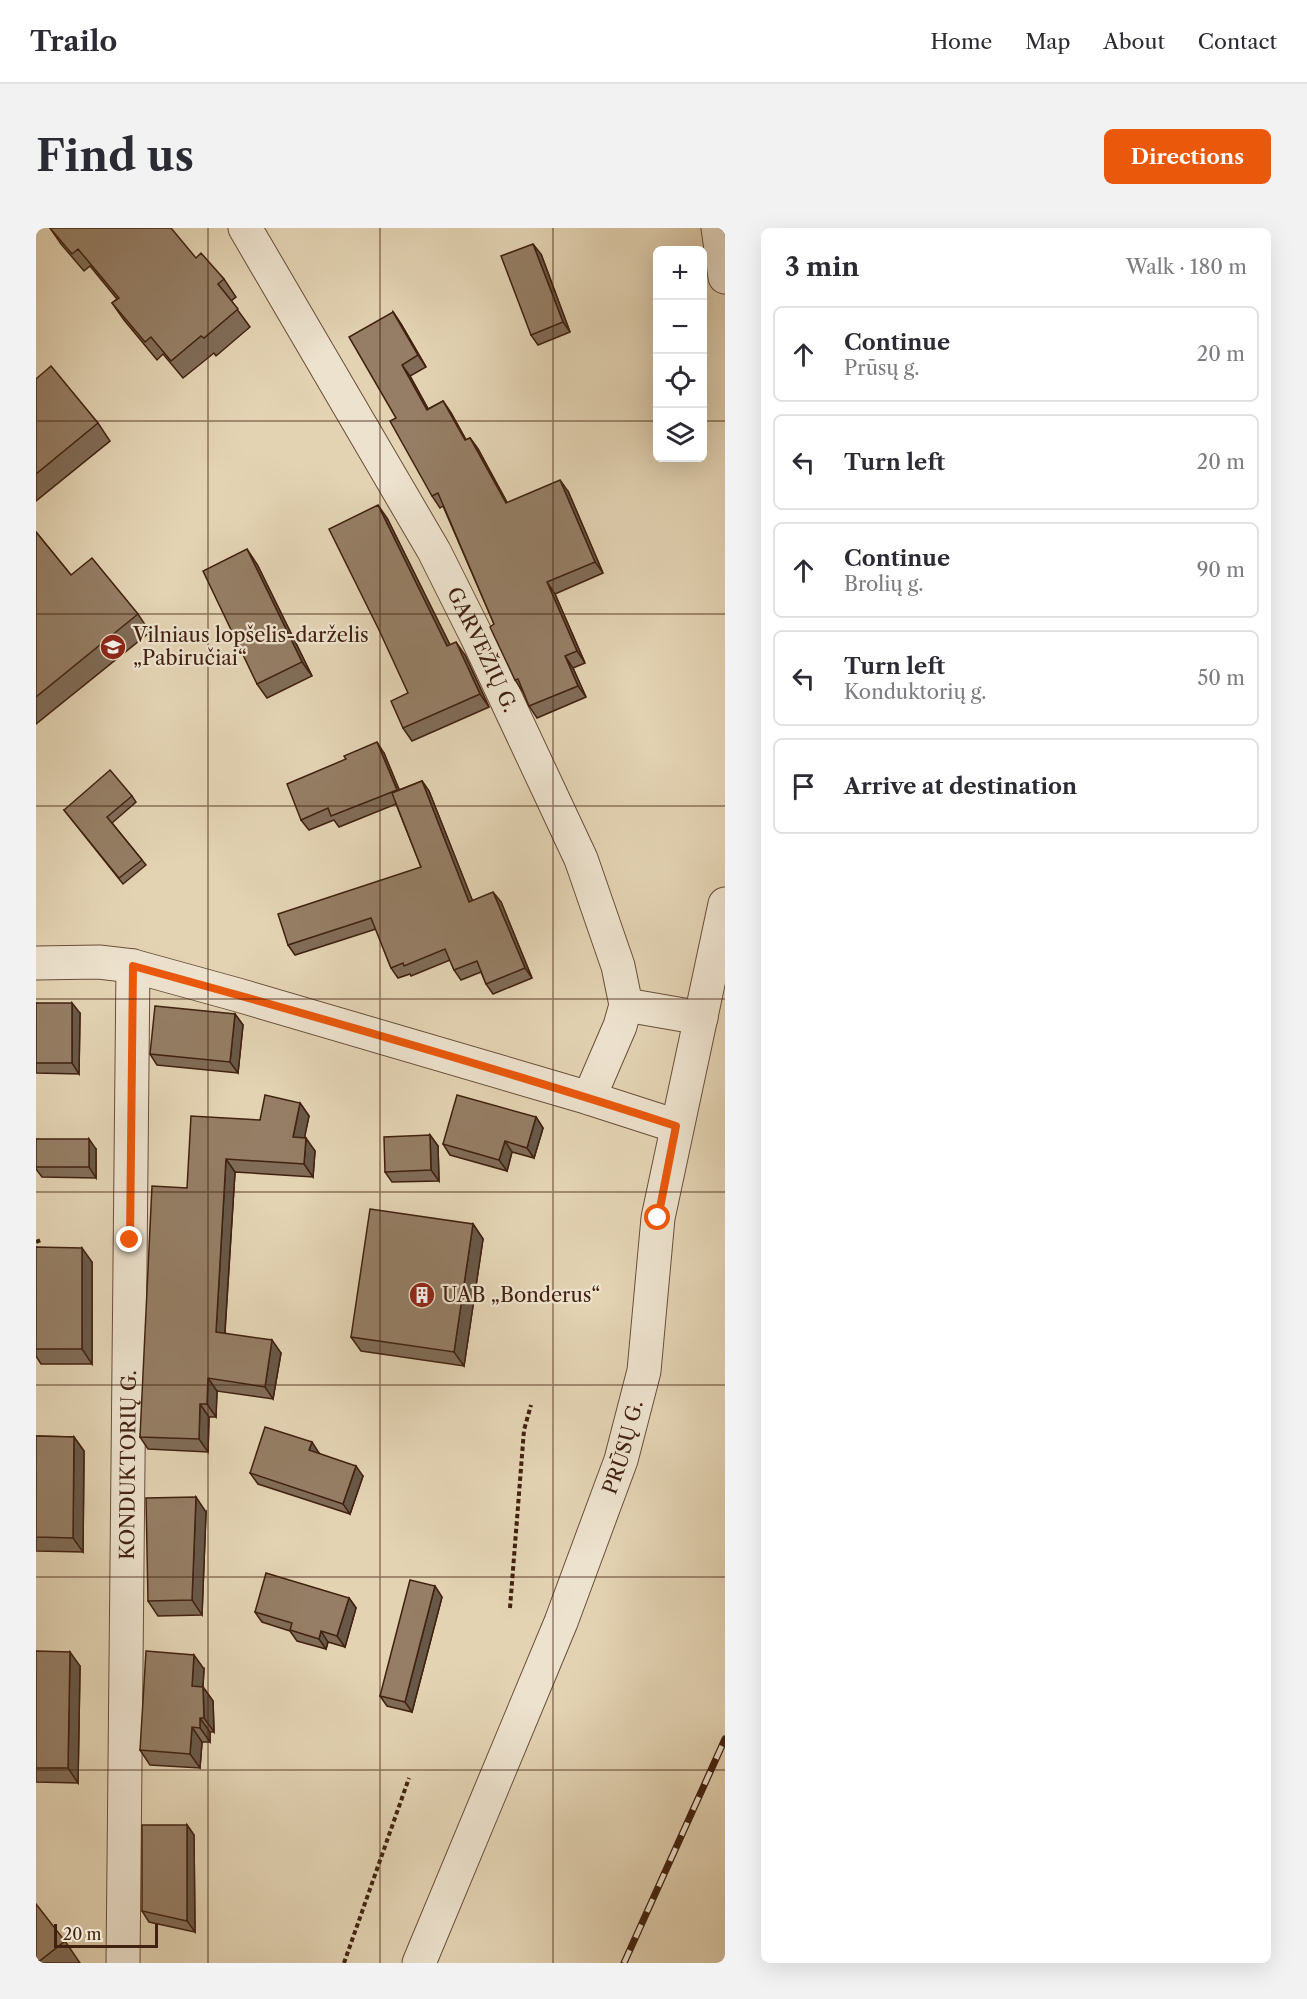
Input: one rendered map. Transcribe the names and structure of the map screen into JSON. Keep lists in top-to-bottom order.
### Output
{
  "streets": {
    "street": ["GARVEŽIŲ G.", "PRŪSŲ G.", "KONDUKTORIŲ G."]
  },
  "places": {
    "school or university": ["Vilniaus lopšelis-darželis „Pabiručiai“"],
    "building": ["UAB „Bonderus“"]
  },
  "scale_bar": "20 m",
  "page": {
    "header": "Trailo",
    "nav": [
      "Home",
      "Map",
      "About",
      "Contact"
    ],
    "buttons": "Directions",
    "title": "Find us",
    "heading": ["3 min", "Walk · 180 m"],
    "map_buttons": ["+", "−"],
    "list": [
      ["Continue", "Prūsų g.", "20 m"],
      ["Turn left", "20 m"],
      ["Continue", "Brolių g.", "90 m"],
      ["Turn left", "Konduktorių g.", "50 m"],
      "Arrive at destination"
    ],
    "scale": "20 m"
  }
}
